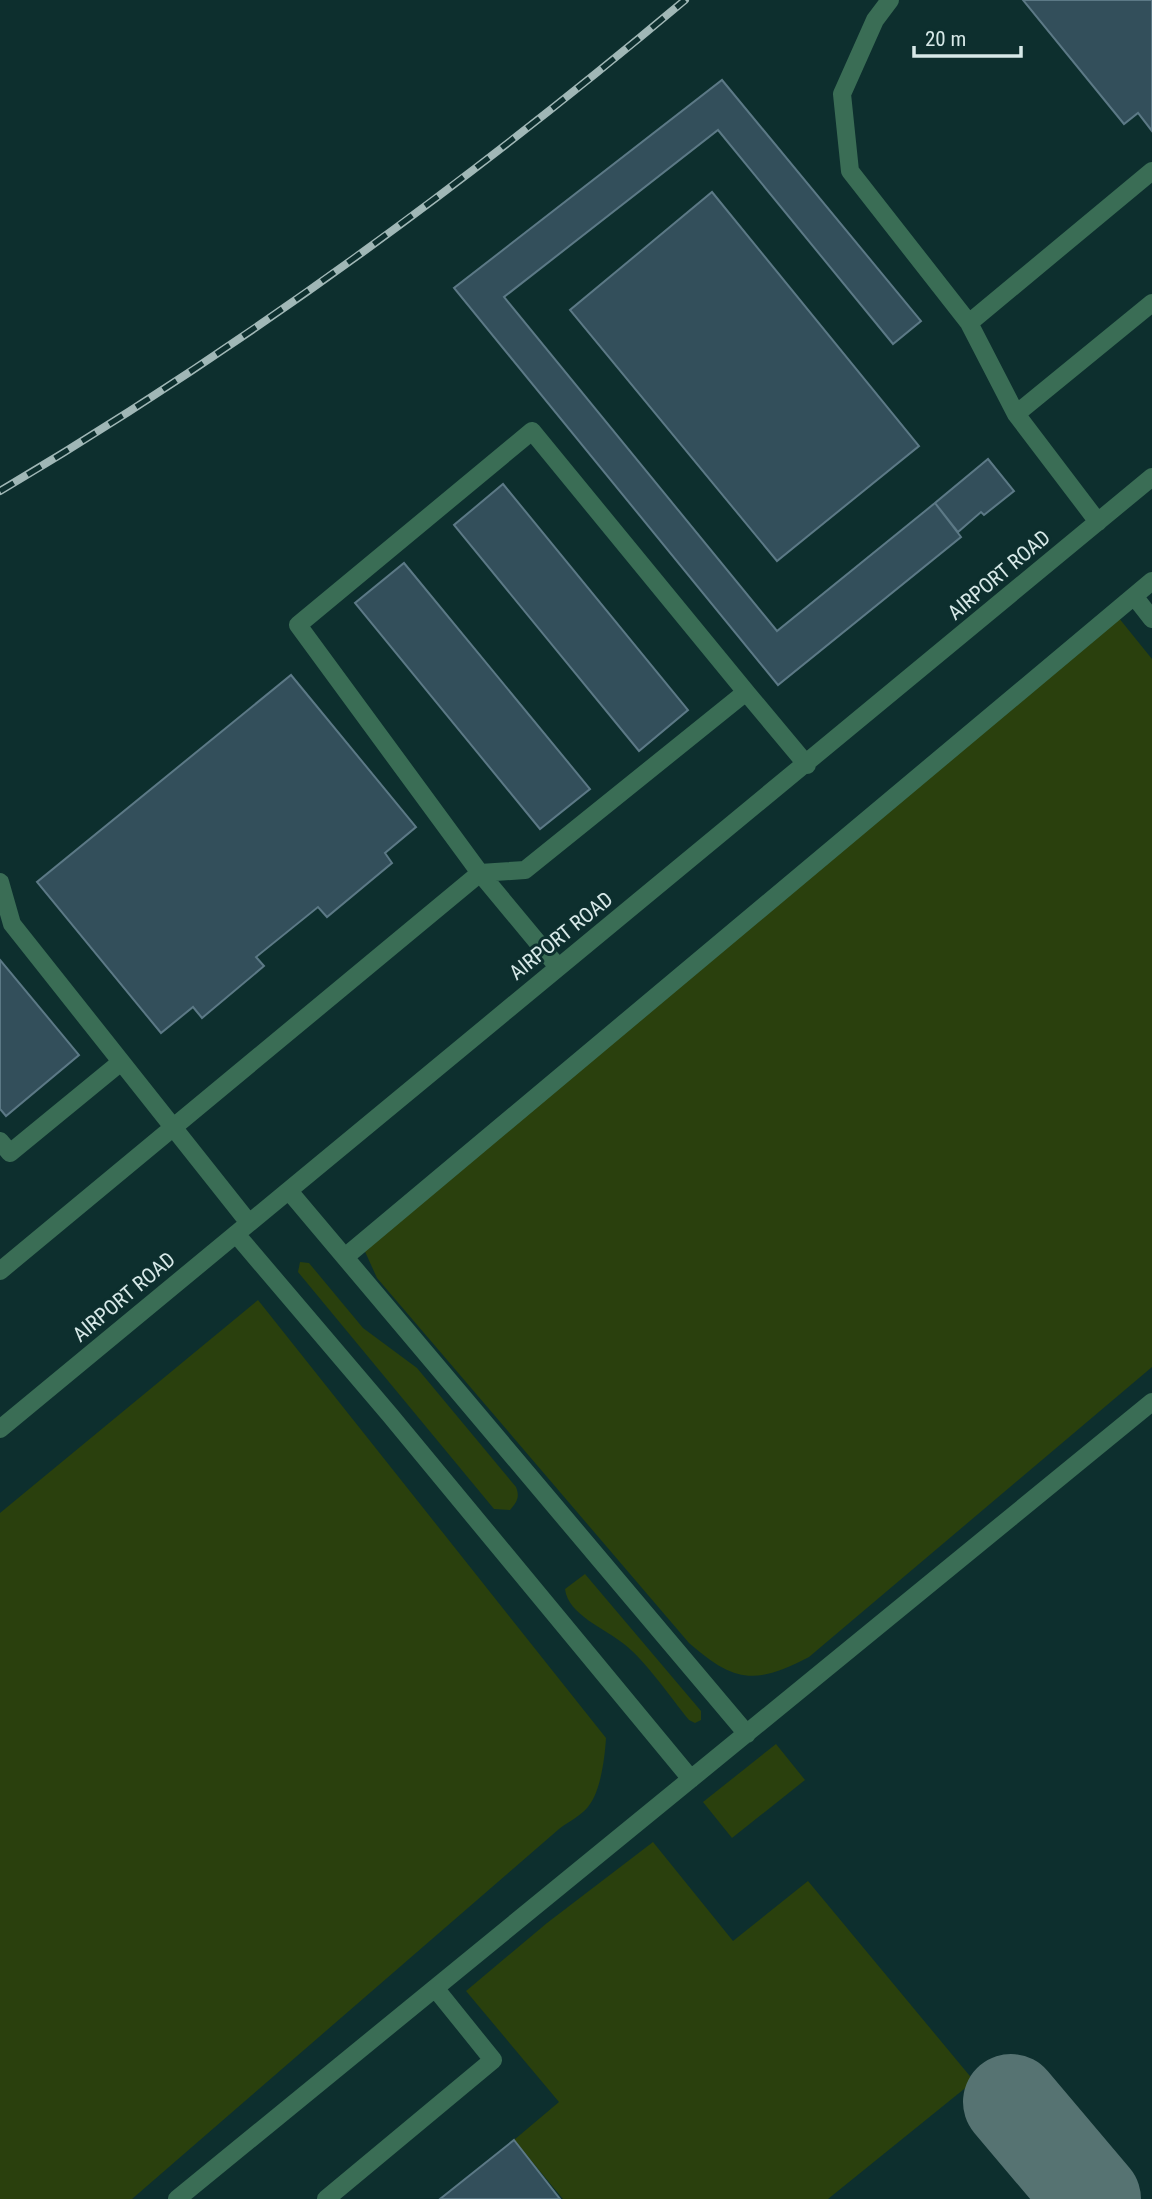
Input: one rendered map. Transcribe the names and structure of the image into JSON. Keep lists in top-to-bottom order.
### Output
{
  "streets": {
    "street": ["AIRPORT ROAD"]
  },
  "scale_bar": "20 m"
}
